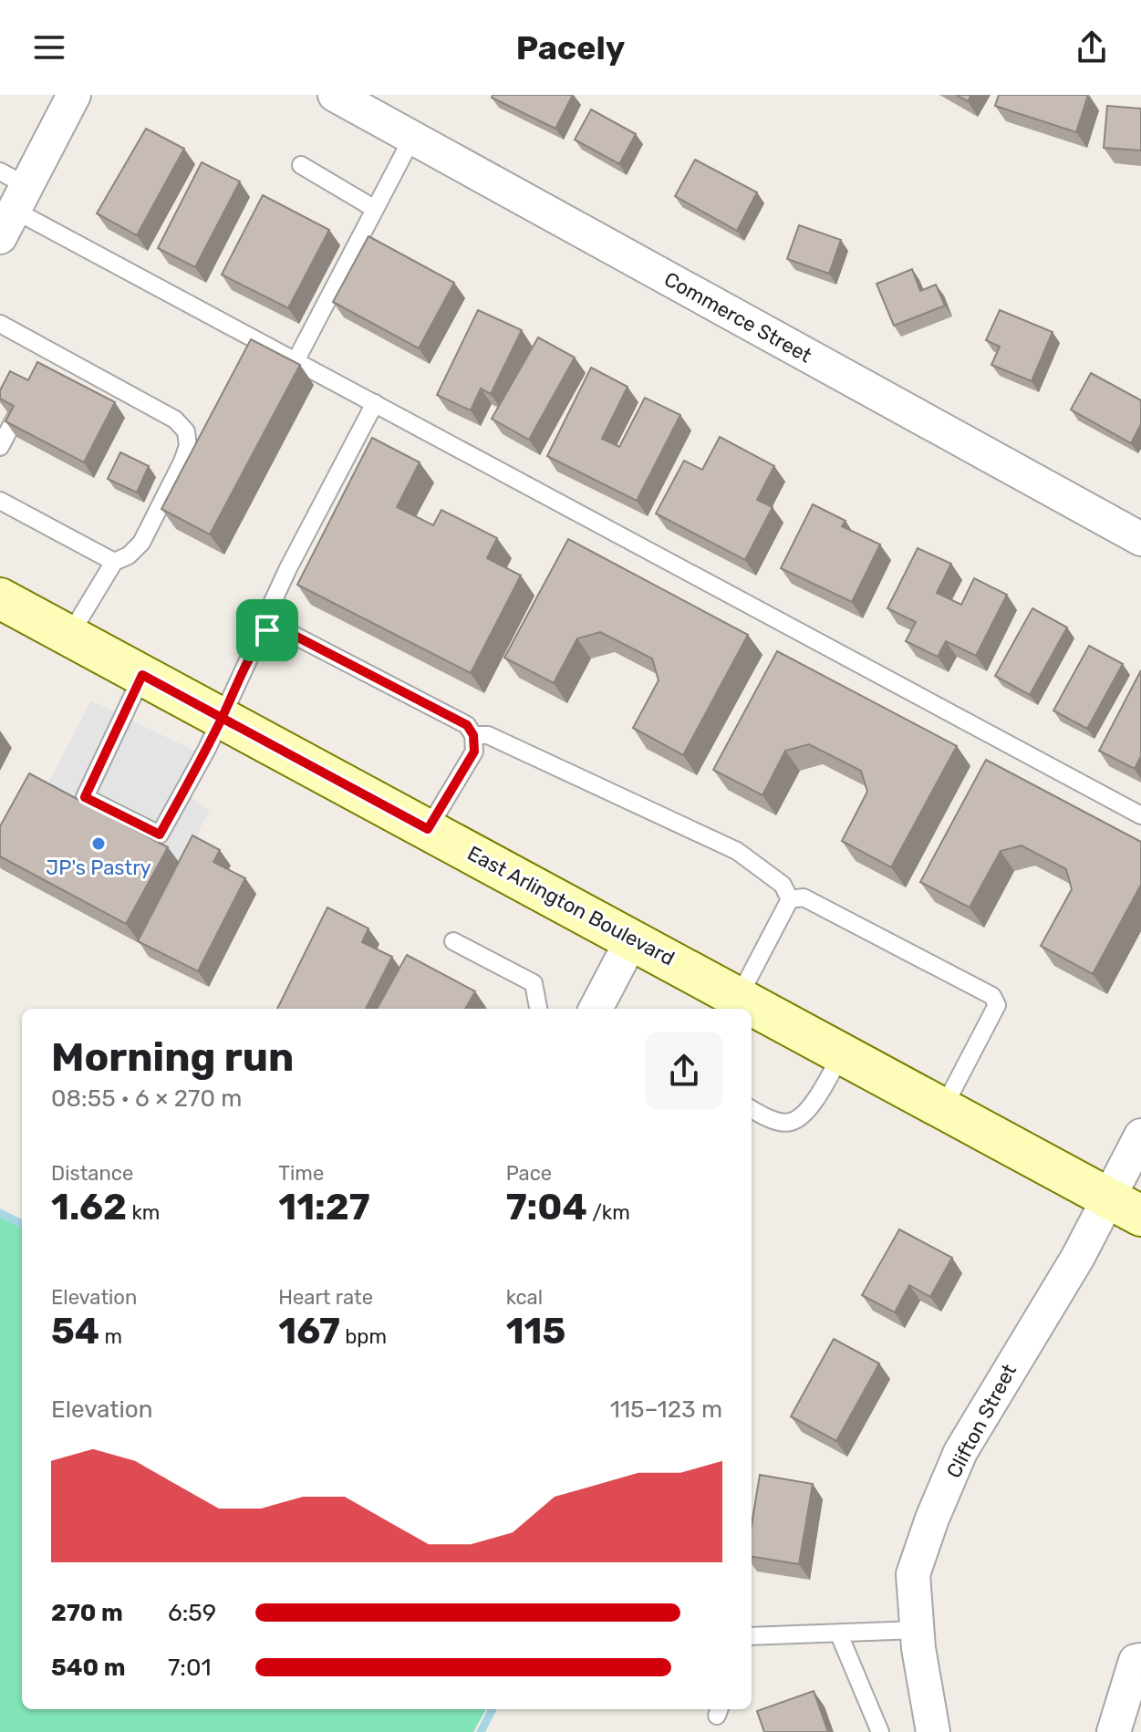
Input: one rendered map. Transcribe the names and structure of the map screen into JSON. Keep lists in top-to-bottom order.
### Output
{
  "streets": {
    "main road": ["East Arlington Boulevard"],
    "street": ["Commerce Street", "Clifton Street"]
  },
  "crossings": [
    ["East Arlington Boulevard", "Clifton Street"]
  ],
  "places": ["JP's Pastry"],
  "page": {
    "header": "Pacely",
    "heading": ["Morning run", "08:55 · 6 × 270 m"],
    "stats": [
      ["Distance", "1.62 km"],
      ["Time", "11:27"],
      ["Pace", "7:04 /km"],
      ["Elevation", "54 m"],
      ["Heart rate", "167 bpm"],
      ["kcal", "115"]
    ],
    "chart": ["Elevation", "115–123 m"],
    "list": [
      {
        "name": "270 m",
        "note": "6:59"
      },
      {
        "name": "540 m",
        "note": "7:01"
      }
    ]
  }
}
